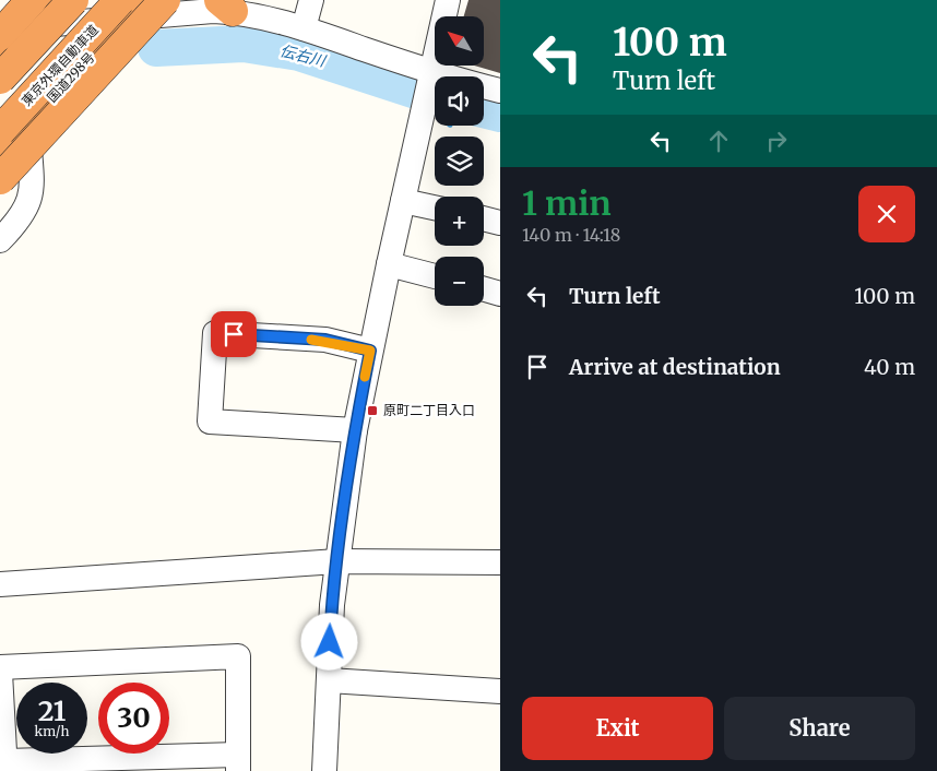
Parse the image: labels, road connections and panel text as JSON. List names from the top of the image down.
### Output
{
  "streets": {
    "highway": ["東京外環自動車道"]
  },
  "water": ["伝右川"],
  "places": {
    "transit": ["原町二丁目入口"]
  },
  "north": "top left",
  "page": {
    "turn": ["100 m", "Turn left"],
    "map_buttons": ["+", "−"],
    "heading": ["1 min", "140 m · 14:18"],
    "list": [
      {
        "name": "Turn left",
        "value": "100 m"
      },
      {
        "name": "Arrive at destination",
        "value": "40 m"
      }
    ],
    "speed": "21 km/h",
    "limit": "30",
    "buttons": ["Exit", "Share"]
  }
}
